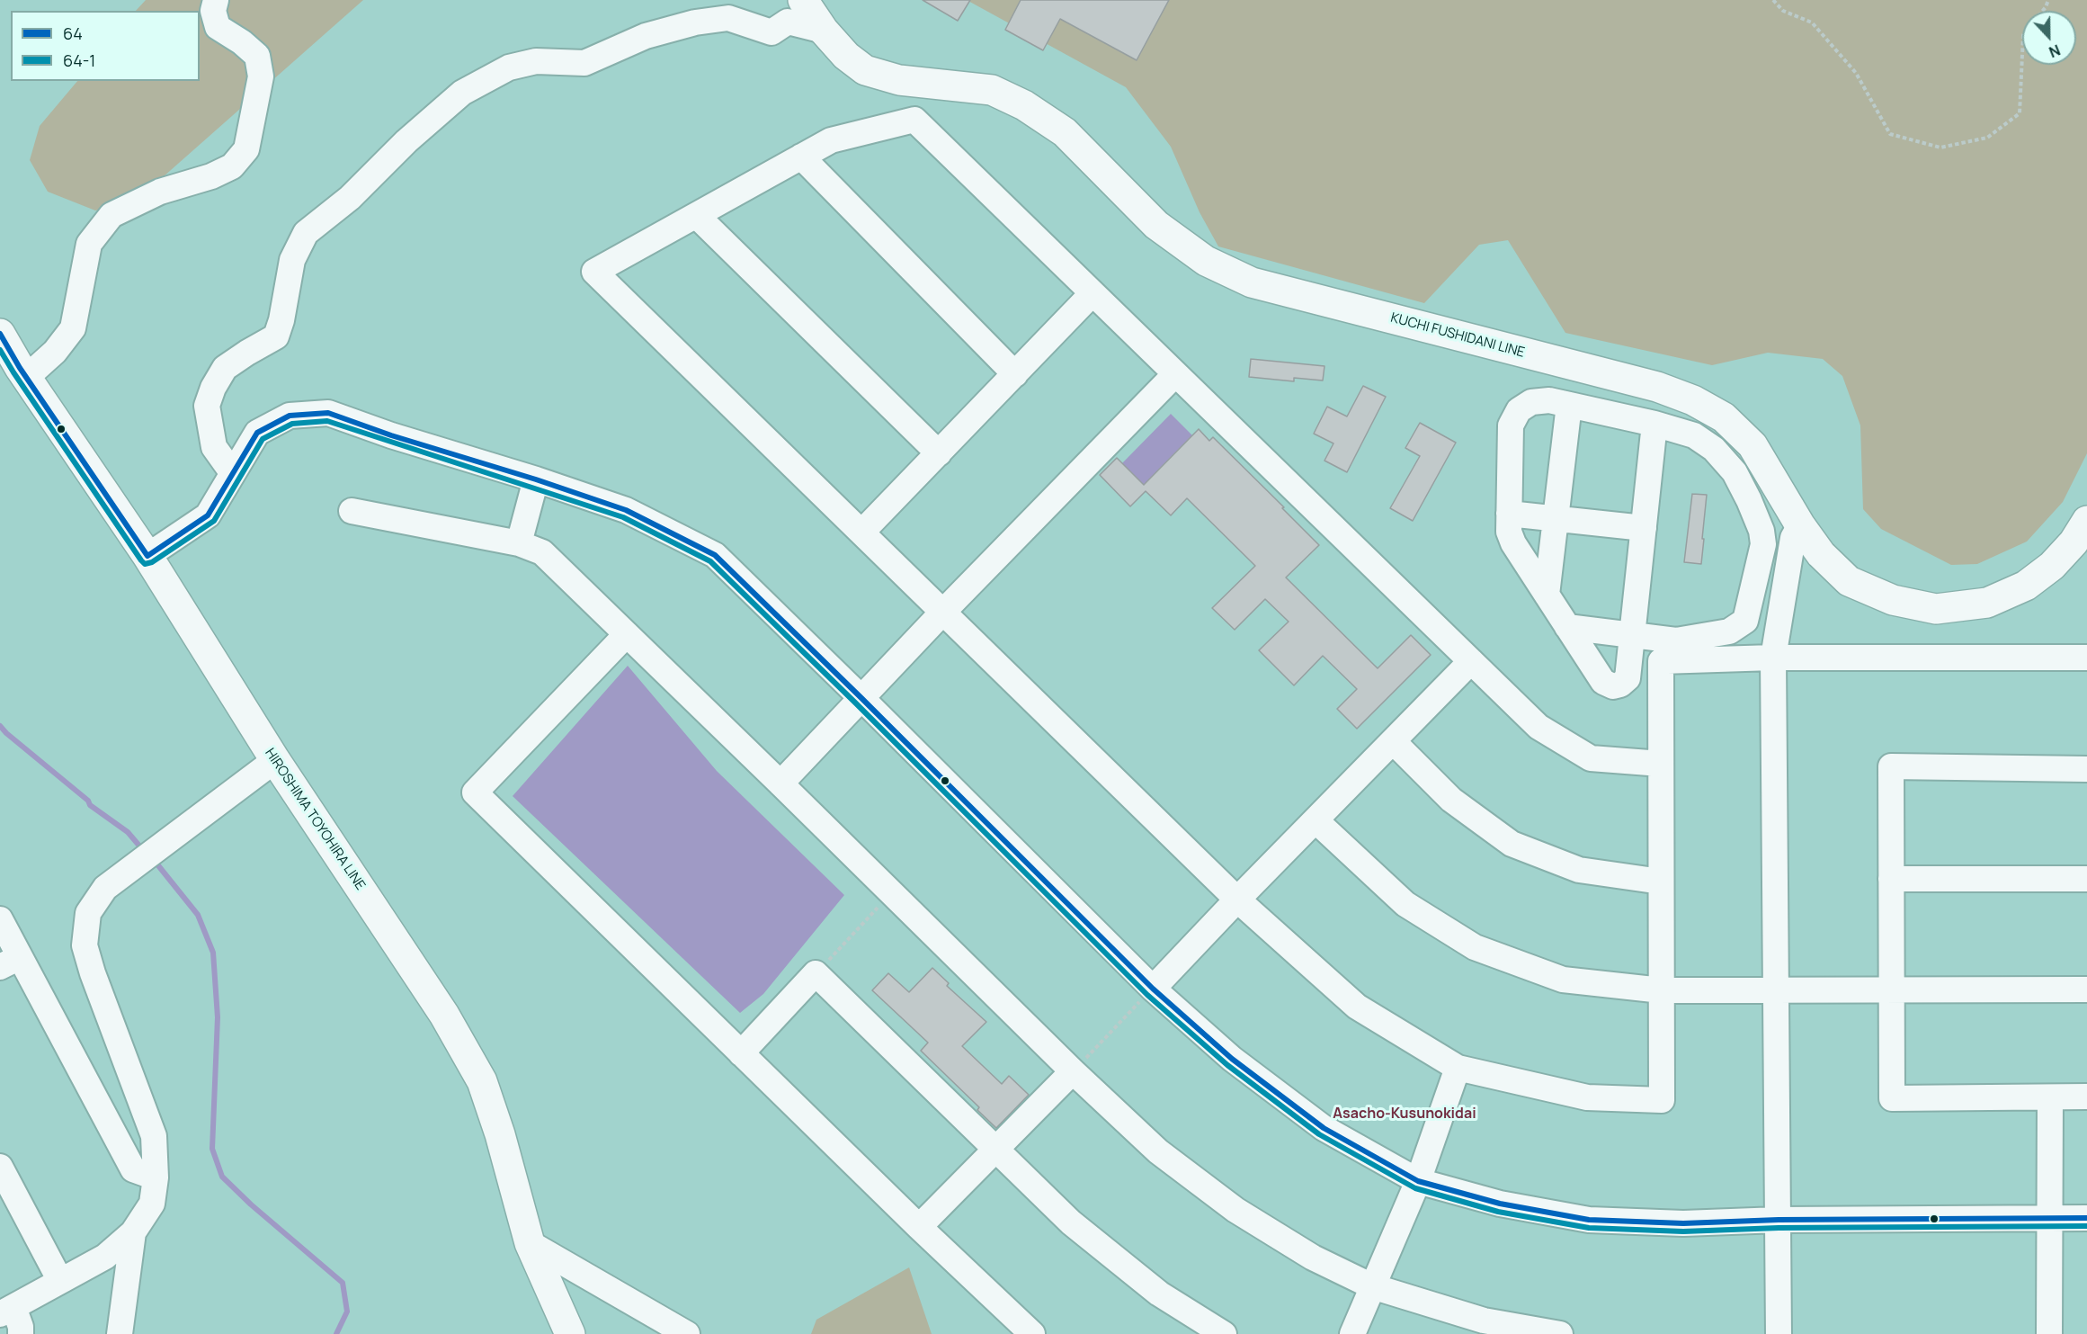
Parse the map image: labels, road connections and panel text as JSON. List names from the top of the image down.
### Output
{
  "streets": {
    "main road": ["KUCHI FUSHIDANI LINE", "HIROSHIMA TOYOHIRA LINE"]
  },
  "districts": ["Asacho-Kusunokidai"],
  "lines": ["transit line 64", "transit line 64-1"],
  "legend": ["64", "64-1"],
  "north": "bottom"
}
